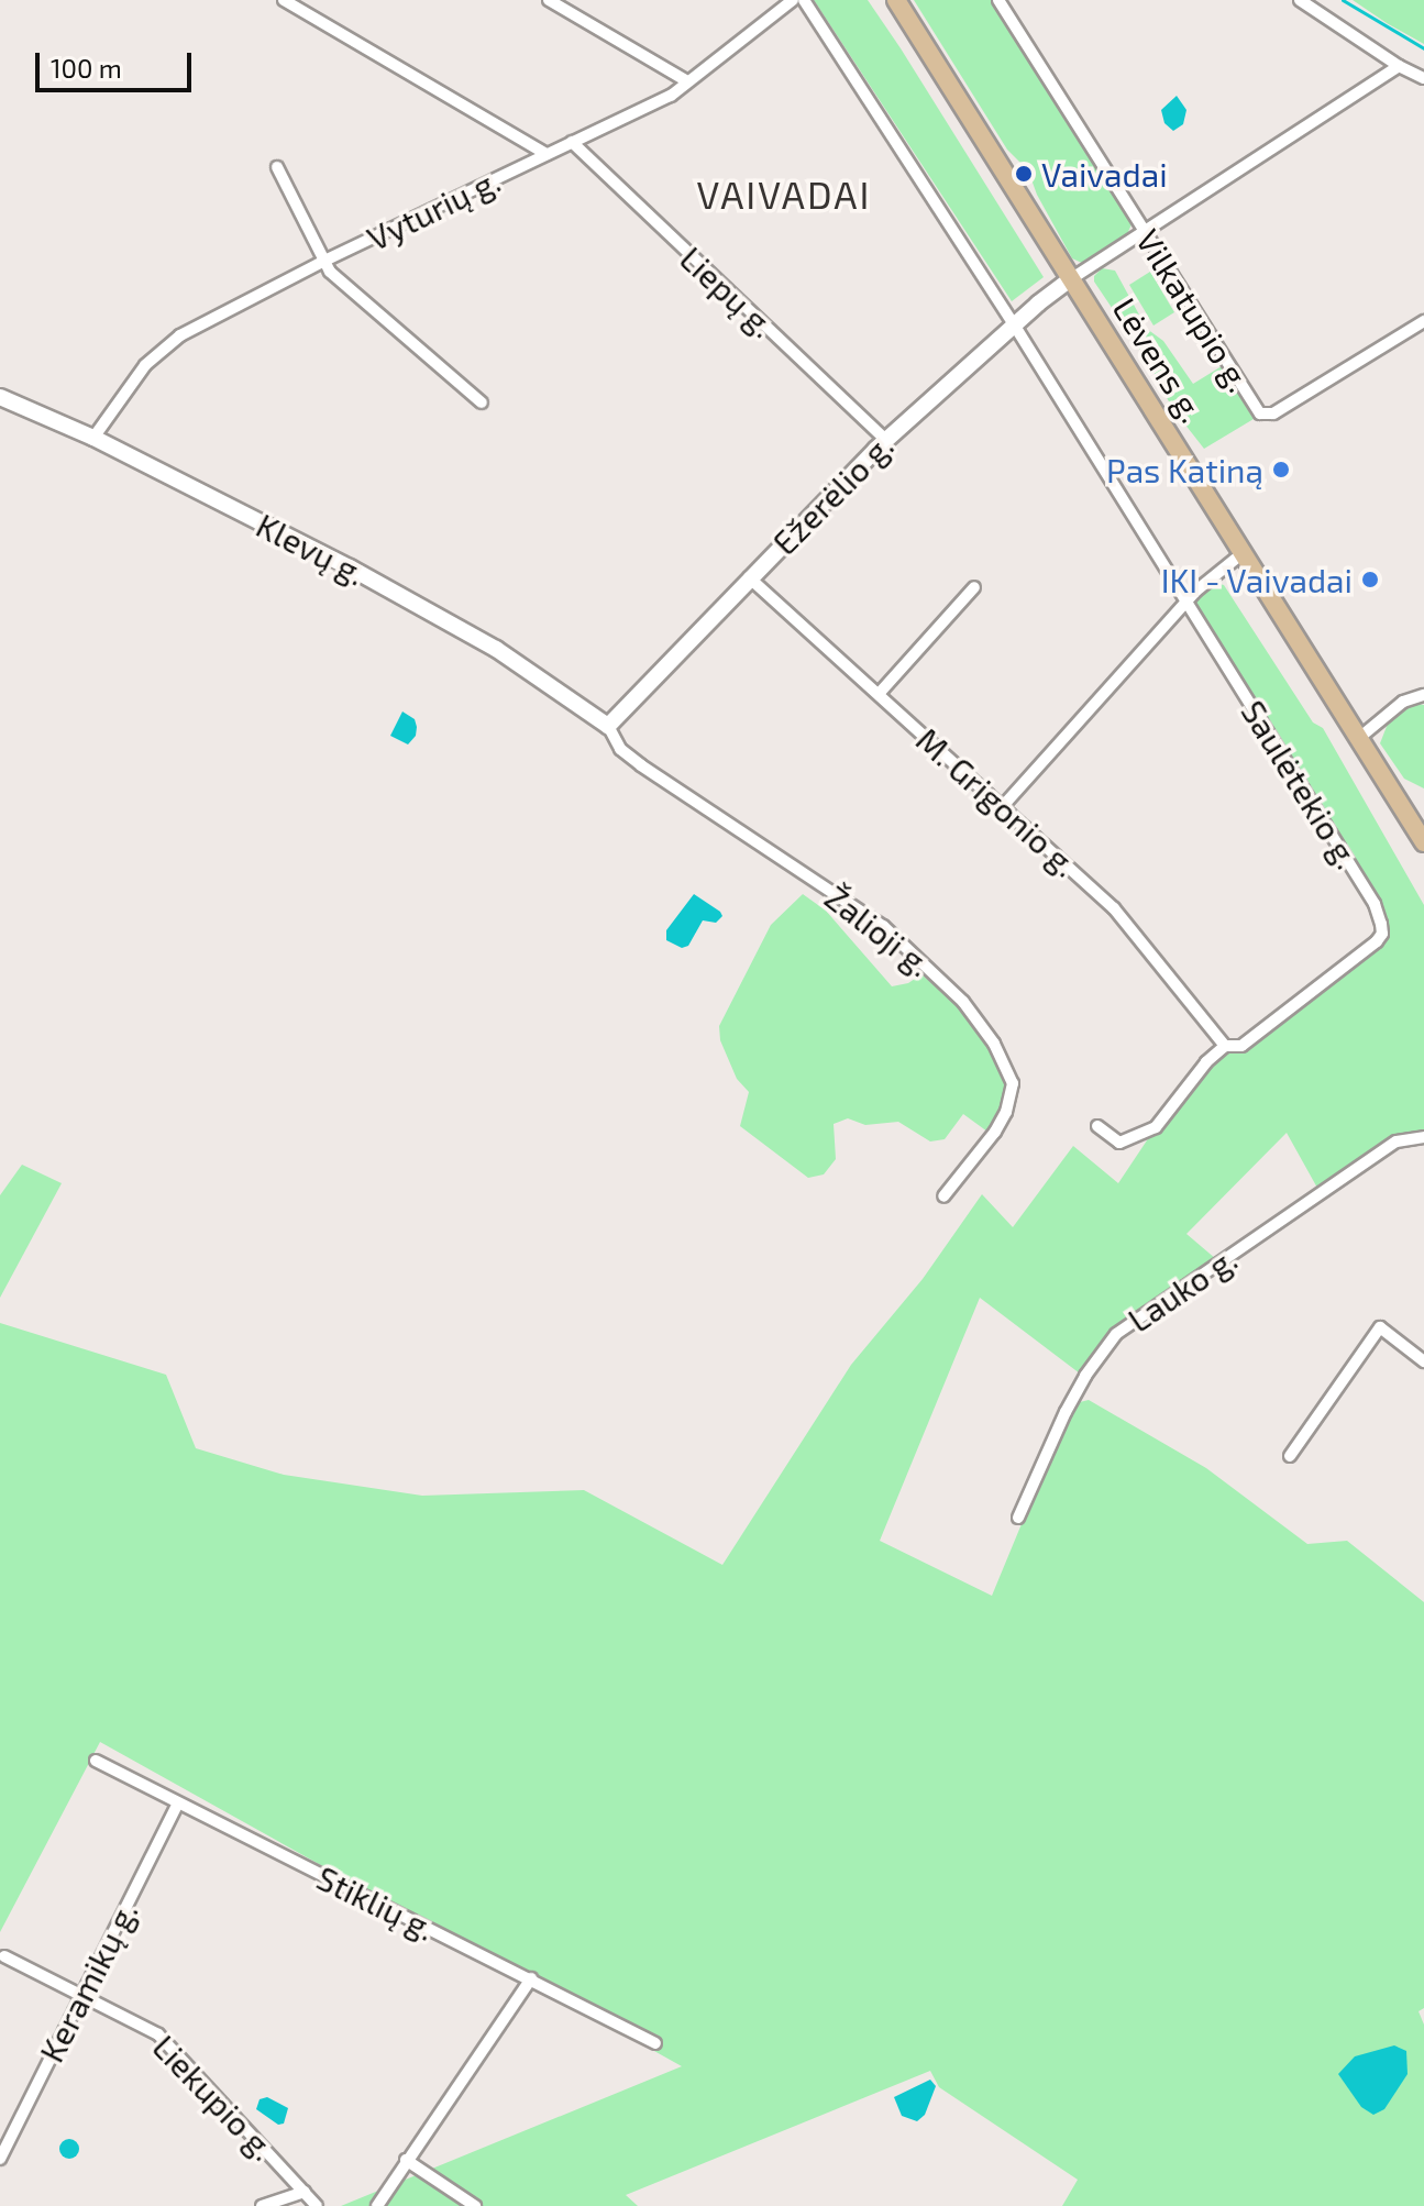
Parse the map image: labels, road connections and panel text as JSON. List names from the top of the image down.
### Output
{
  "streets": {
    "main road": ["Lėvens g.", "Ežerėlio g.", "Klevų g."],
    "street": [
      "Vyturių g.",
      "Liepų g.",
      "Vilkatupio g.",
      "Saulėtekio g.",
      "M. Grigonio g.",
      "Žalioji g.",
      "Lauko g.",
      "Stiklių g.",
      "Keramikų g.",
      "Liekupio g."
    ]
  },
  "crossings": [
    ["Vyturių g.", "Liepų g."],
    ["Vyturių g.", "Klevų g."],
    ["Liepų g.", "Ežerėlio g."],
    ["Lėvens g.", "Ežerėlio g."],
    ["Ežerėlio g.", "Klevų g."],
    ["Ežerėlio g.", "Saulėtekio g."],
    ["Ežerėlio g.", "M. Grigonio g."],
    ["Ežerėlio g.", "Žalioji g."],
    ["Klevų g.", "Žalioji g."],
    ["Saulėtekio g.", "M. Grigonio g."],
    ["Stiklių g.", "Keramikų g."],
    ["Keramikų g.", "Liekupio g."]
  ],
  "districts": ["VAIVADAI"],
  "places": ["Vaivadai", "Pas Katiną", "IKI - Vaivadai"],
  "scale_bar": "100 m"
}
